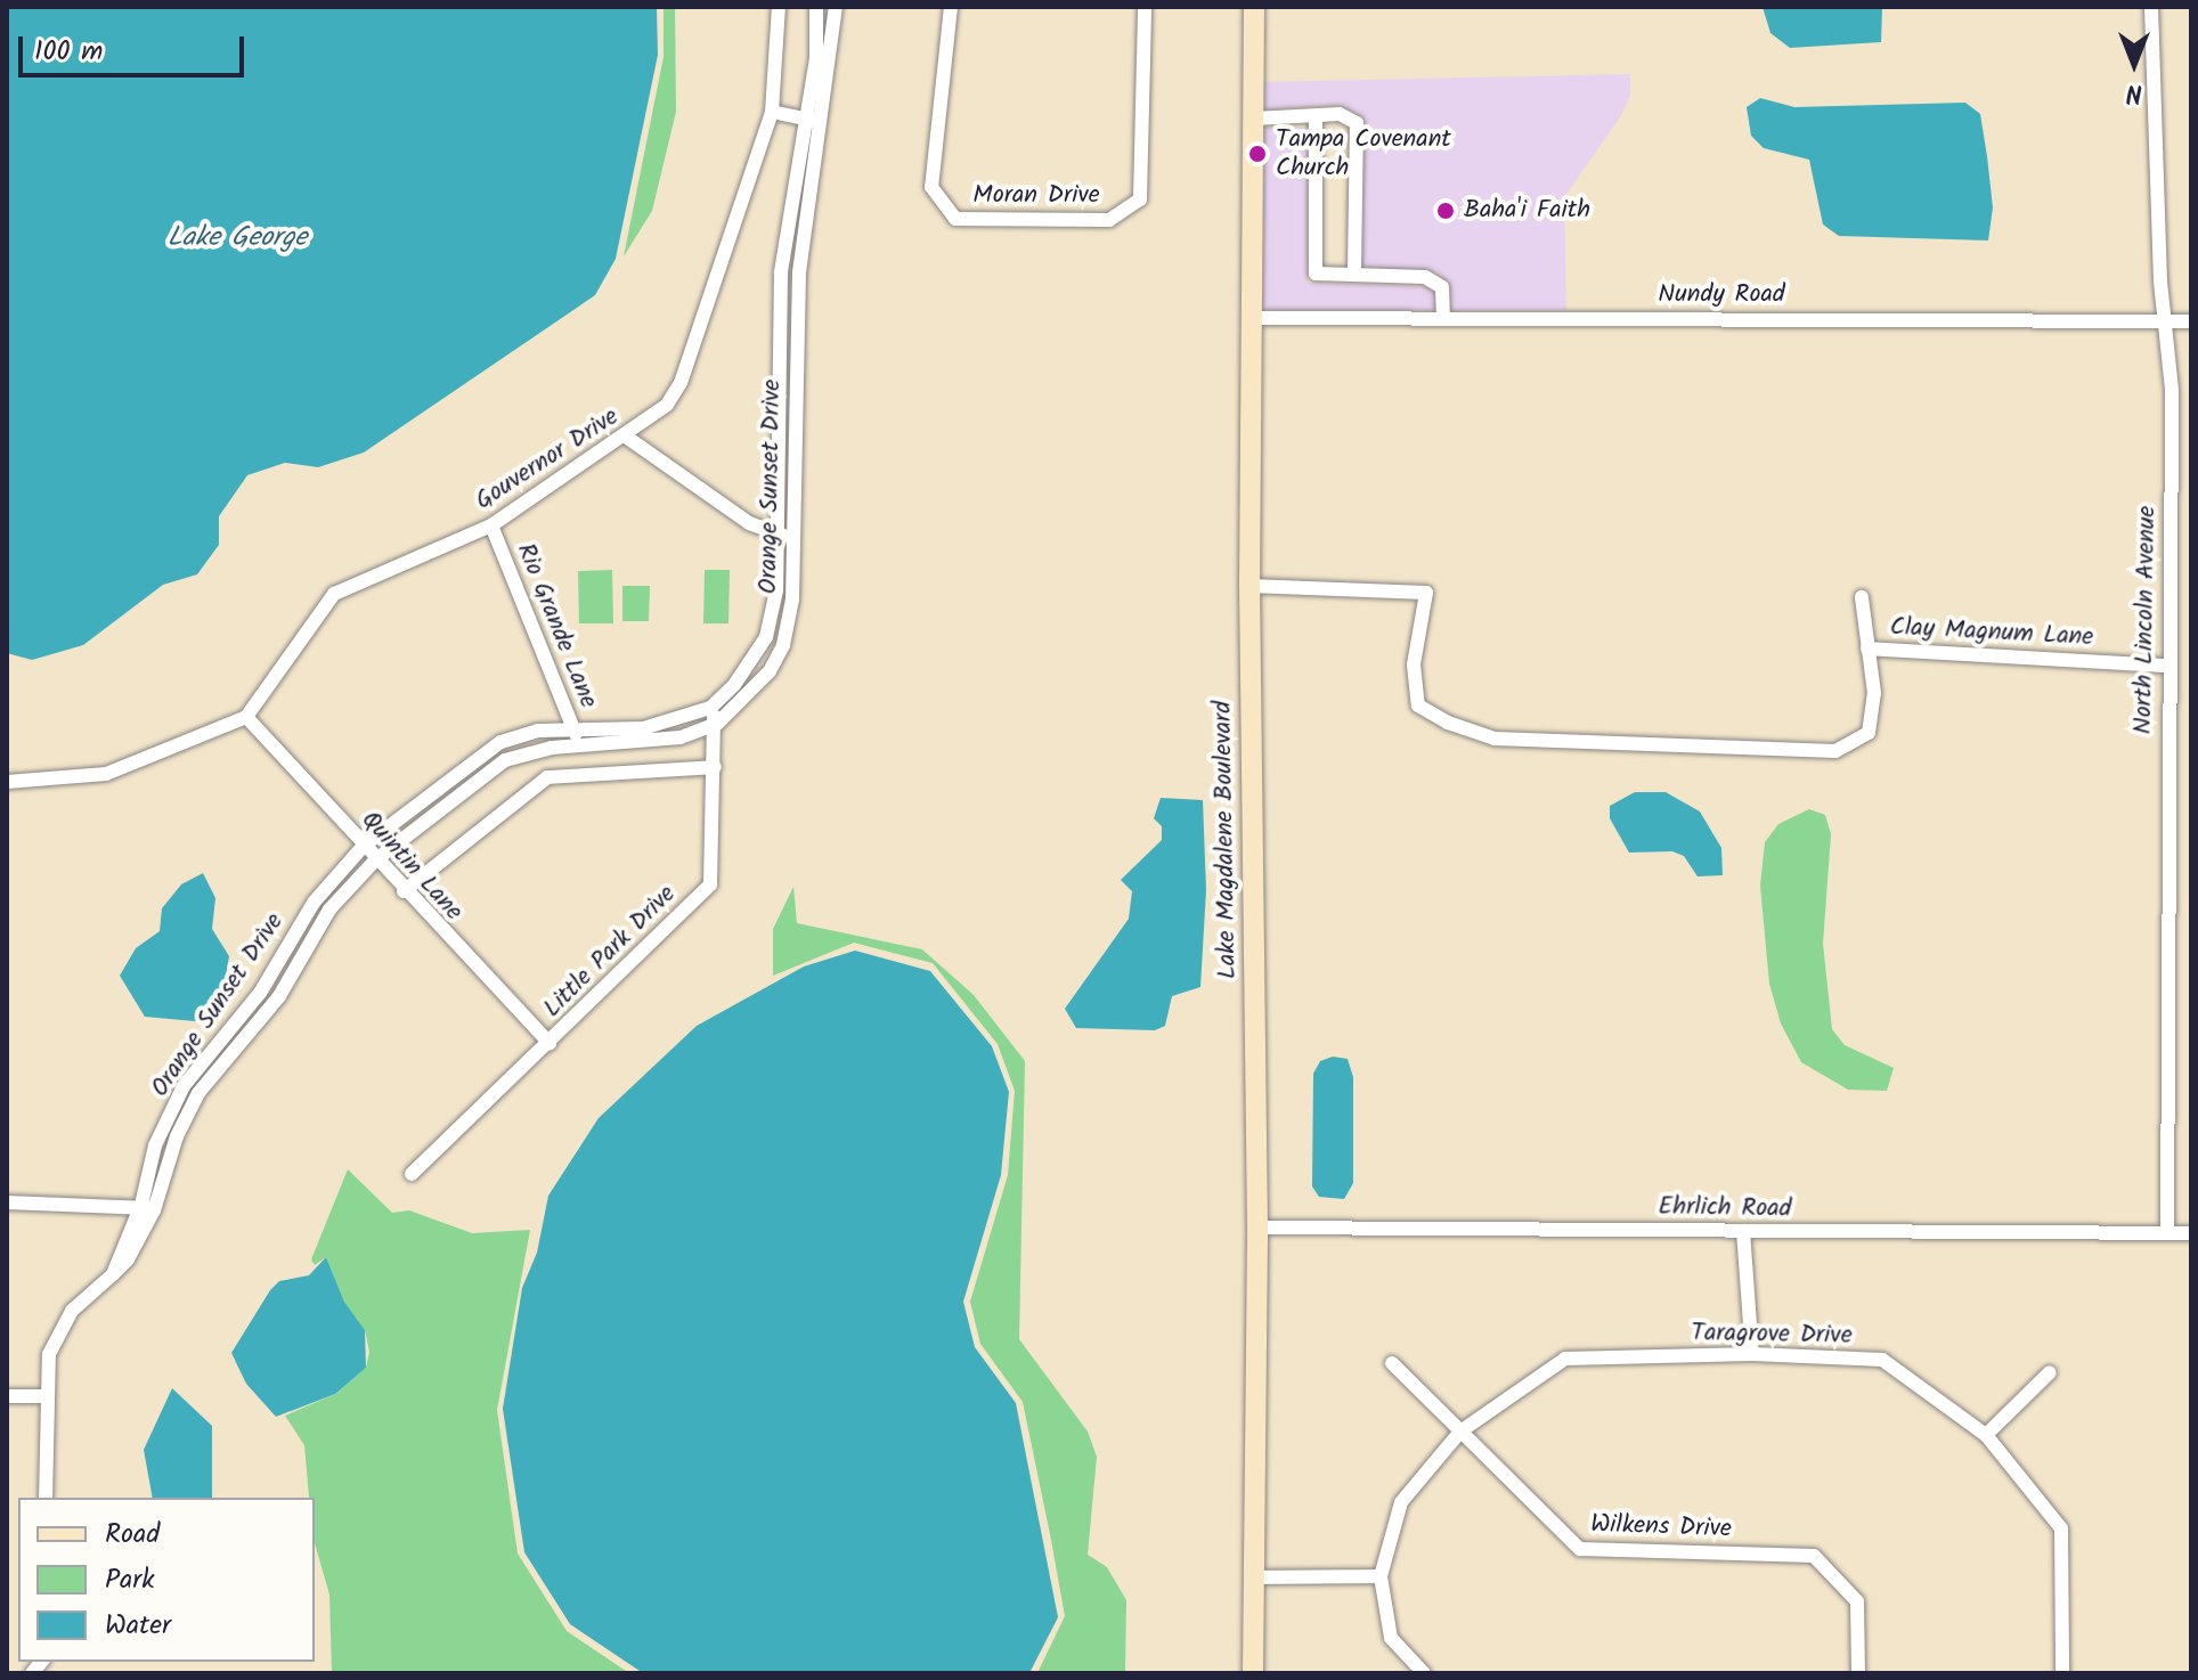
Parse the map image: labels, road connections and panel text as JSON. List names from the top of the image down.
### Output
{
  "streets": {
    "street": [
      "Moran Drive",
      "Nundy Road",
      "Gouvernor Drive",
      "Orange Sunset Drive",
      "North Lincoln Avenue",
      "Rio Grande Lane",
      "Clay Magnum Lane",
      "Lake Magdalene Boulevard",
      "Quintin Lane",
      "Little Park Drive",
      "Ehrlich Road",
      "Taragrove Drive",
      "Wilkens Drive"
    ]
  },
  "crossings": [
    ["Nundy Road", "North Lincoln Avenue"],
    ["Nundy Road", "Lake Magdalene Boulevard"],
    ["Gouvernor Drive", "Orange Sunset Drive"],
    ["Gouvernor Drive", "Rio Grande Lane"],
    ["Gouvernor Drive", "Quintin Lane"],
    ["Gouvernor Drive", "Little Park Drive"],
    ["Orange Sunset Drive", "Rio Grande Lane"],
    ["Orange Sunset Drive", "Quintin Lane"],
    ["Orange Sunset Drive", "Little Park Drive"],
    ["North Lincoln Avenue", "Clay Magnum Lane"],
    ["North Lincoln Avenue", "Ehrlich Road"],
    ["Rio Grande Lane", "Little Park Drive"],
    ["Lake Magdalene Boulevard", "Ehrlich Road"],
    ["Quintin Lane", "Little Park Drive"],
    ["Taragrove Drive", "Wilkens Drive"]
  ],
  "water": ["Lake George"],
  "places": ["Tampa Covenant Church", "Baha'i Faith"],
  "legend": ["Road", "Park", "Water"],
  "scale_bar": "100 m",
  "north": "bottom"
}
